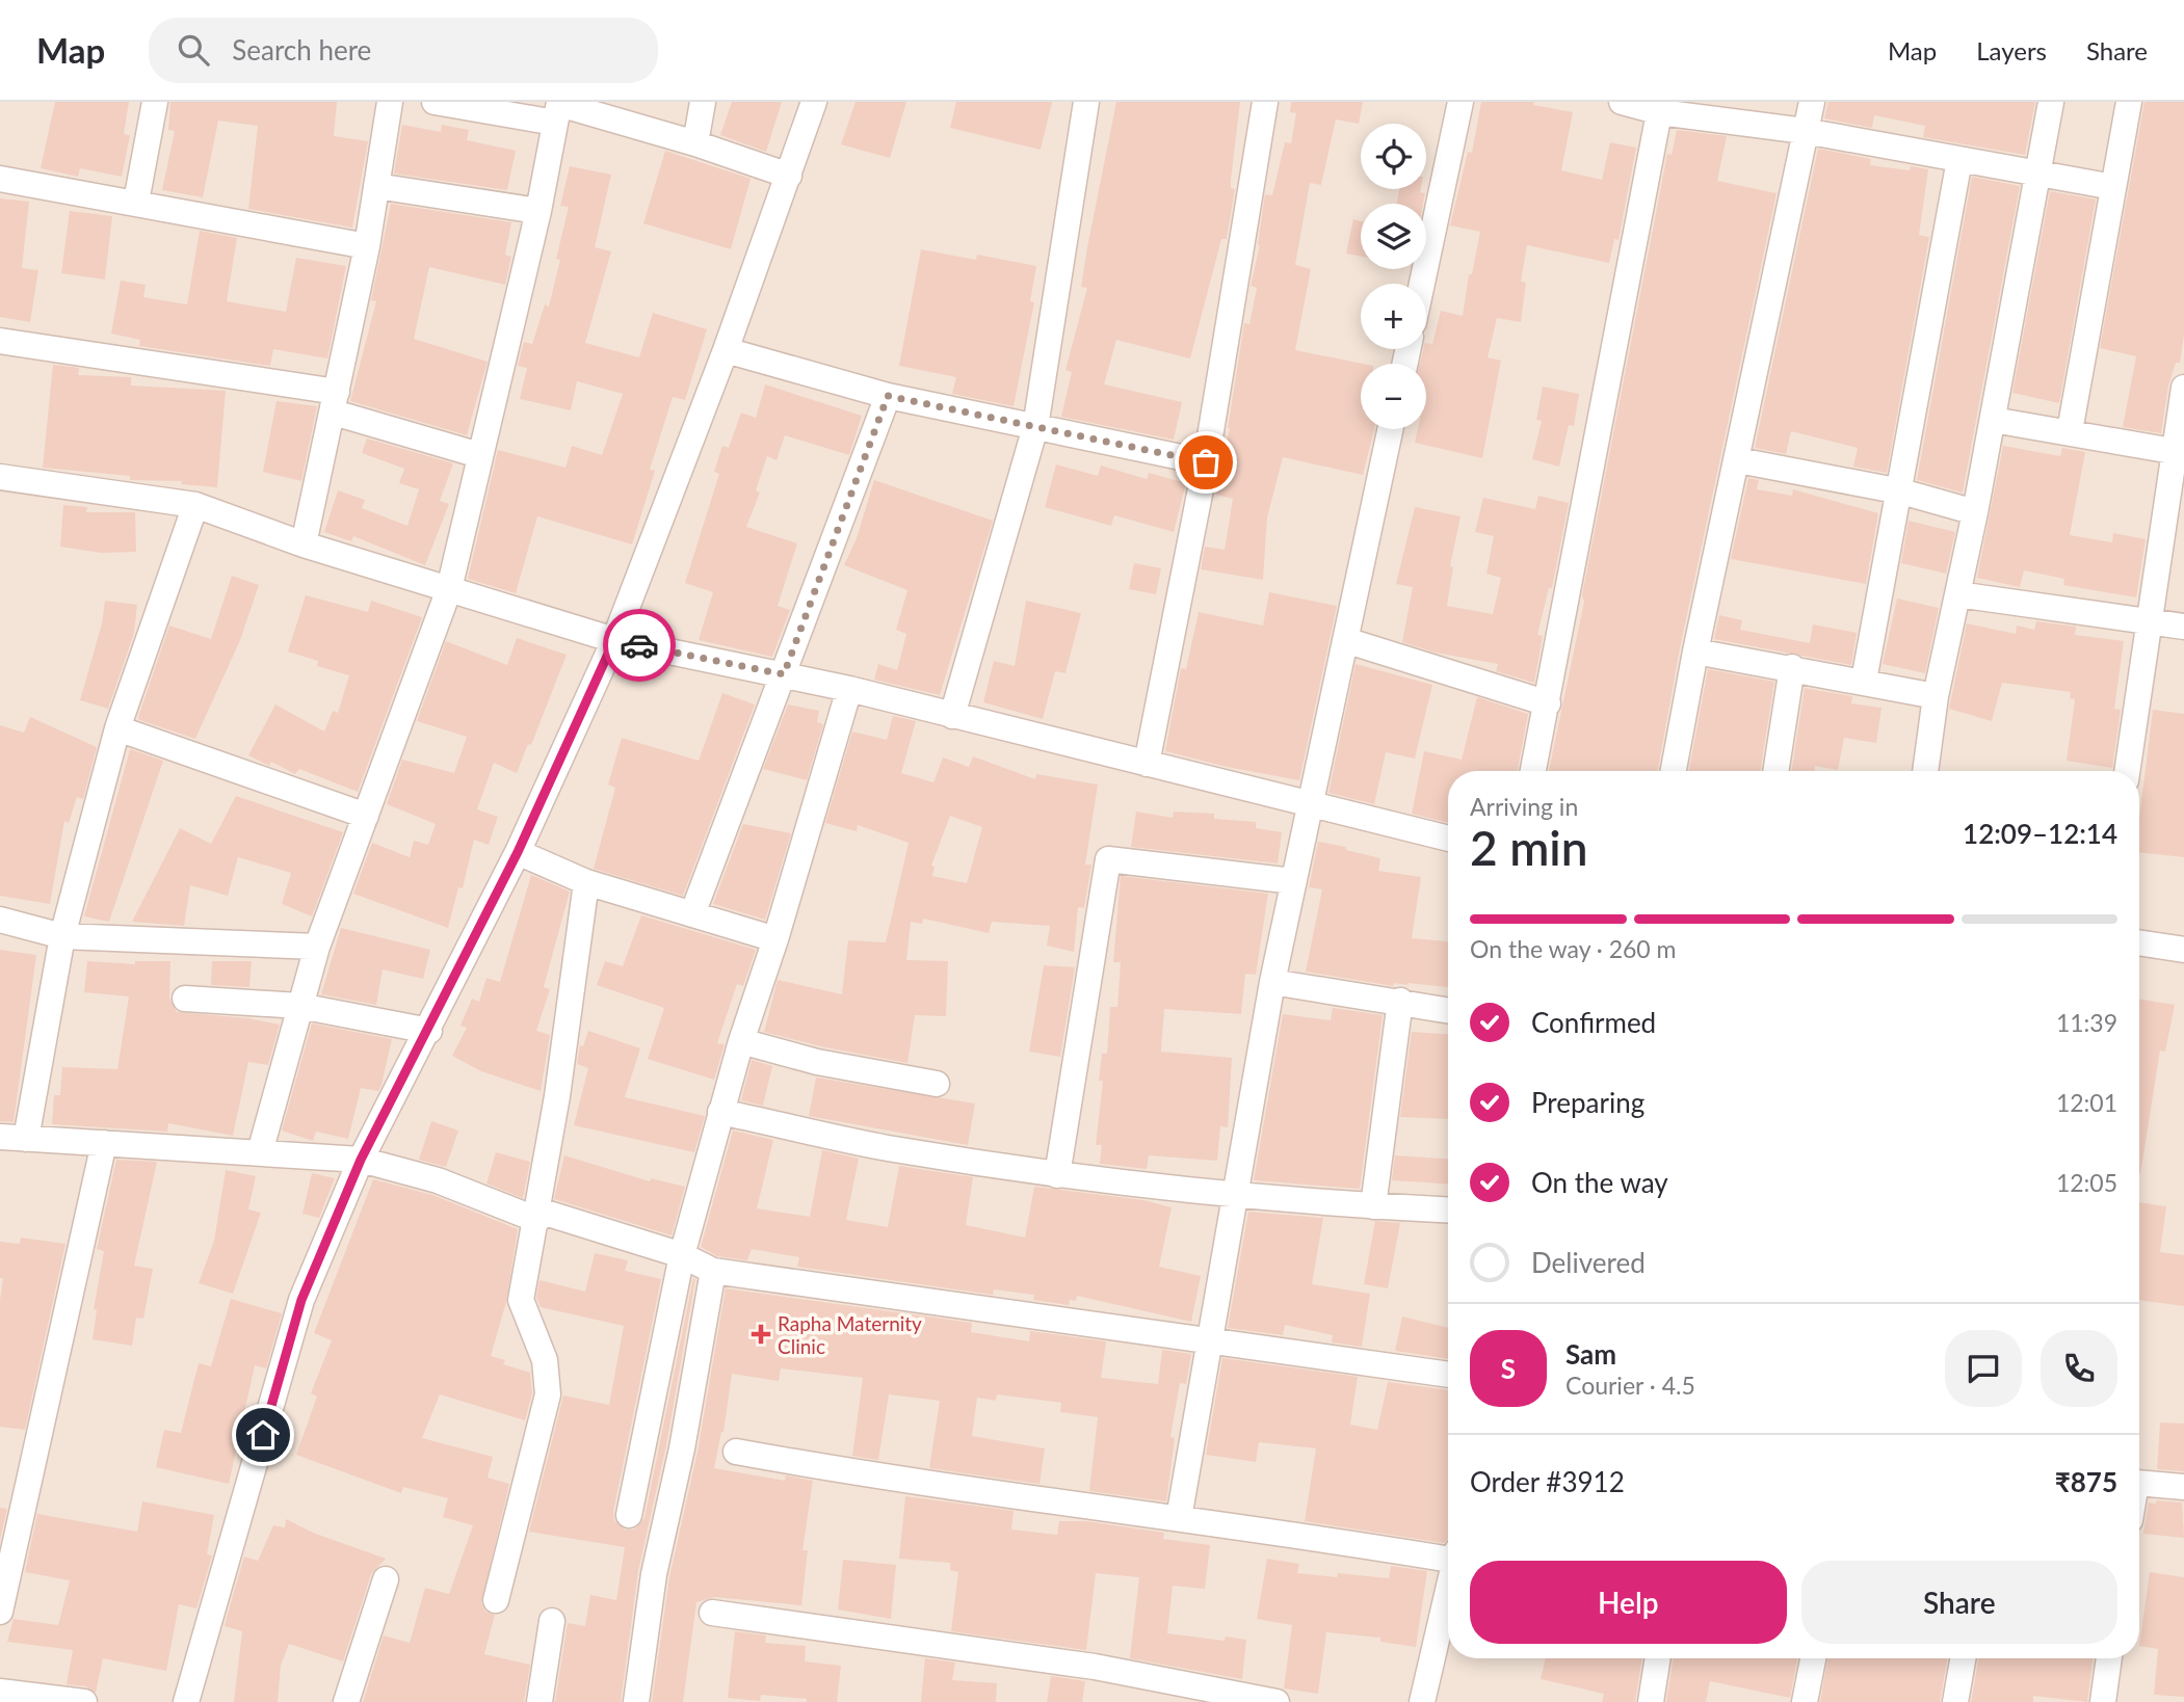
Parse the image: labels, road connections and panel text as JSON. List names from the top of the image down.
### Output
{
  "places": {
    "health": ["Rapha Maternity Clinic"]
  },
  "page": {
    "header": "Map",
    "search": "Search here",
    "nav": ["Map", "Layers", "Share"],
    "map_buttons": ["+", "−"],
    "heading": ["2 min", "Arriving in", "12:09–12:14"],
    "panel": [
      "Sam",
      "Courier · 4.5",
      "Order #3912",
      "₹875"
    ],
    "bar": "On the way · 260 m",
    "list": [
      ["Confirmed", "11:39"],
      ["Preparing", "12:01"],
      ["On the way", "12:05"],
      "Delivered"
    ],
    "round": "S",
    "buttons": ["Help", "Share"]
  }
}
